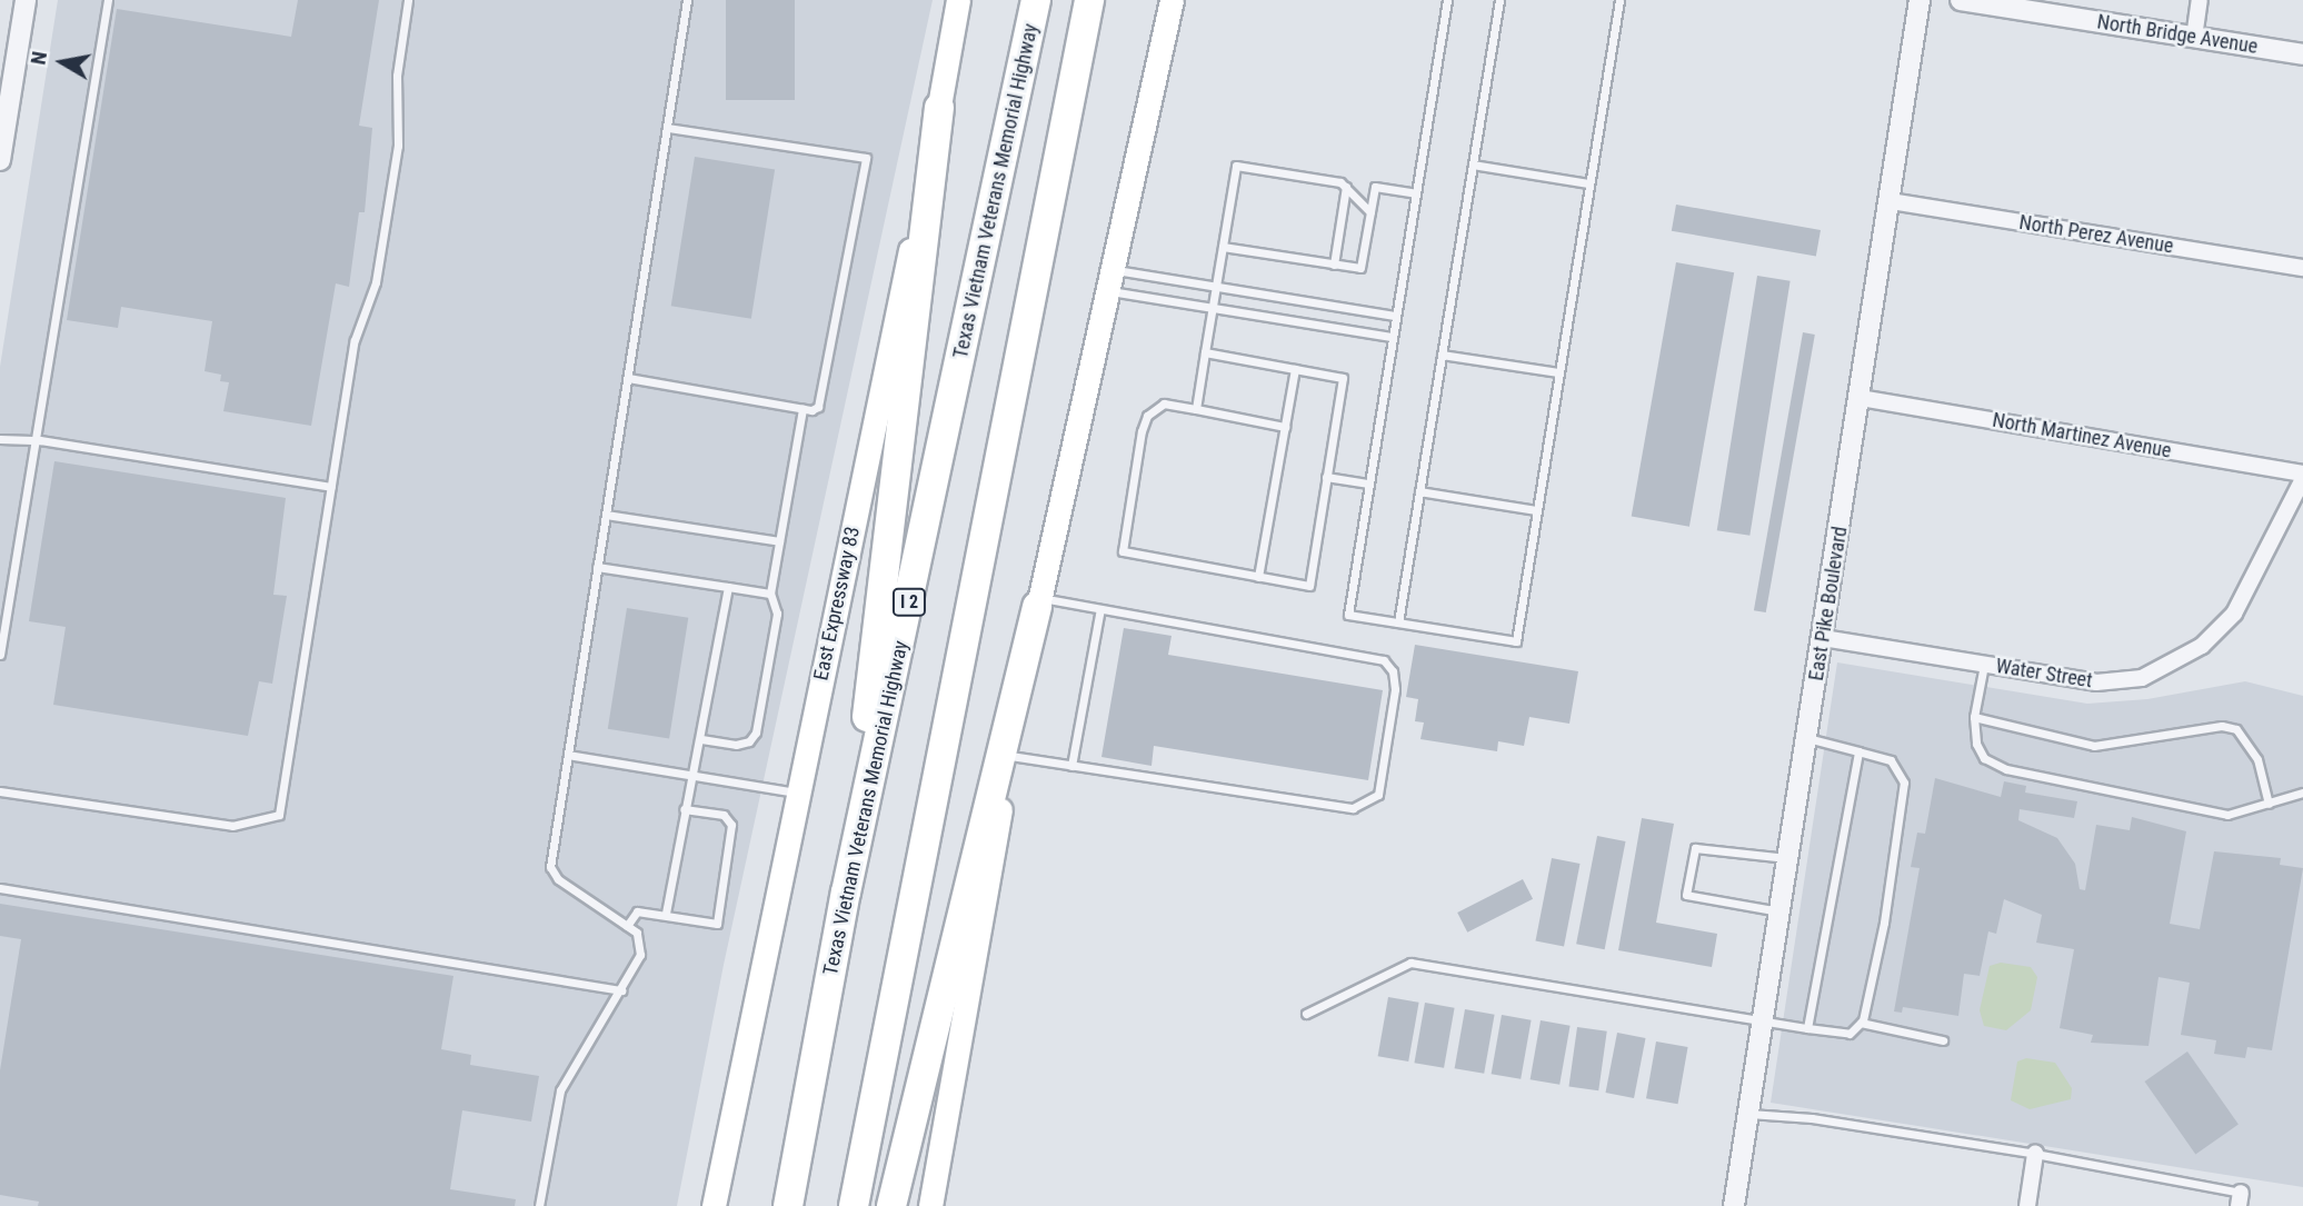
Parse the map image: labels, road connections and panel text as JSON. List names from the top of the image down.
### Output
{
  "streets": {
    "highway": ["Texas Vietnam Veterans Memorial Highway", "I 2"],
    "main road": ["East Expressway 83"],
    "street": [
      "North Bridge Avenue",
      "North Perez Avenue",
      "North Martinez Avenue",
      "East Pike Boulevard",
      "Water Street"
    ]
  },
  "crossings": [
    ["North Perez Avenue", "East Pike Boulevard"],
    ["North Martinez Avenue", "East Pike Boulevard"],
    ["North Martinez Avenue", "Water Street"],
    ["East Pike Boulevard", "Water Street"]
  ],
  "north": "left"
}
